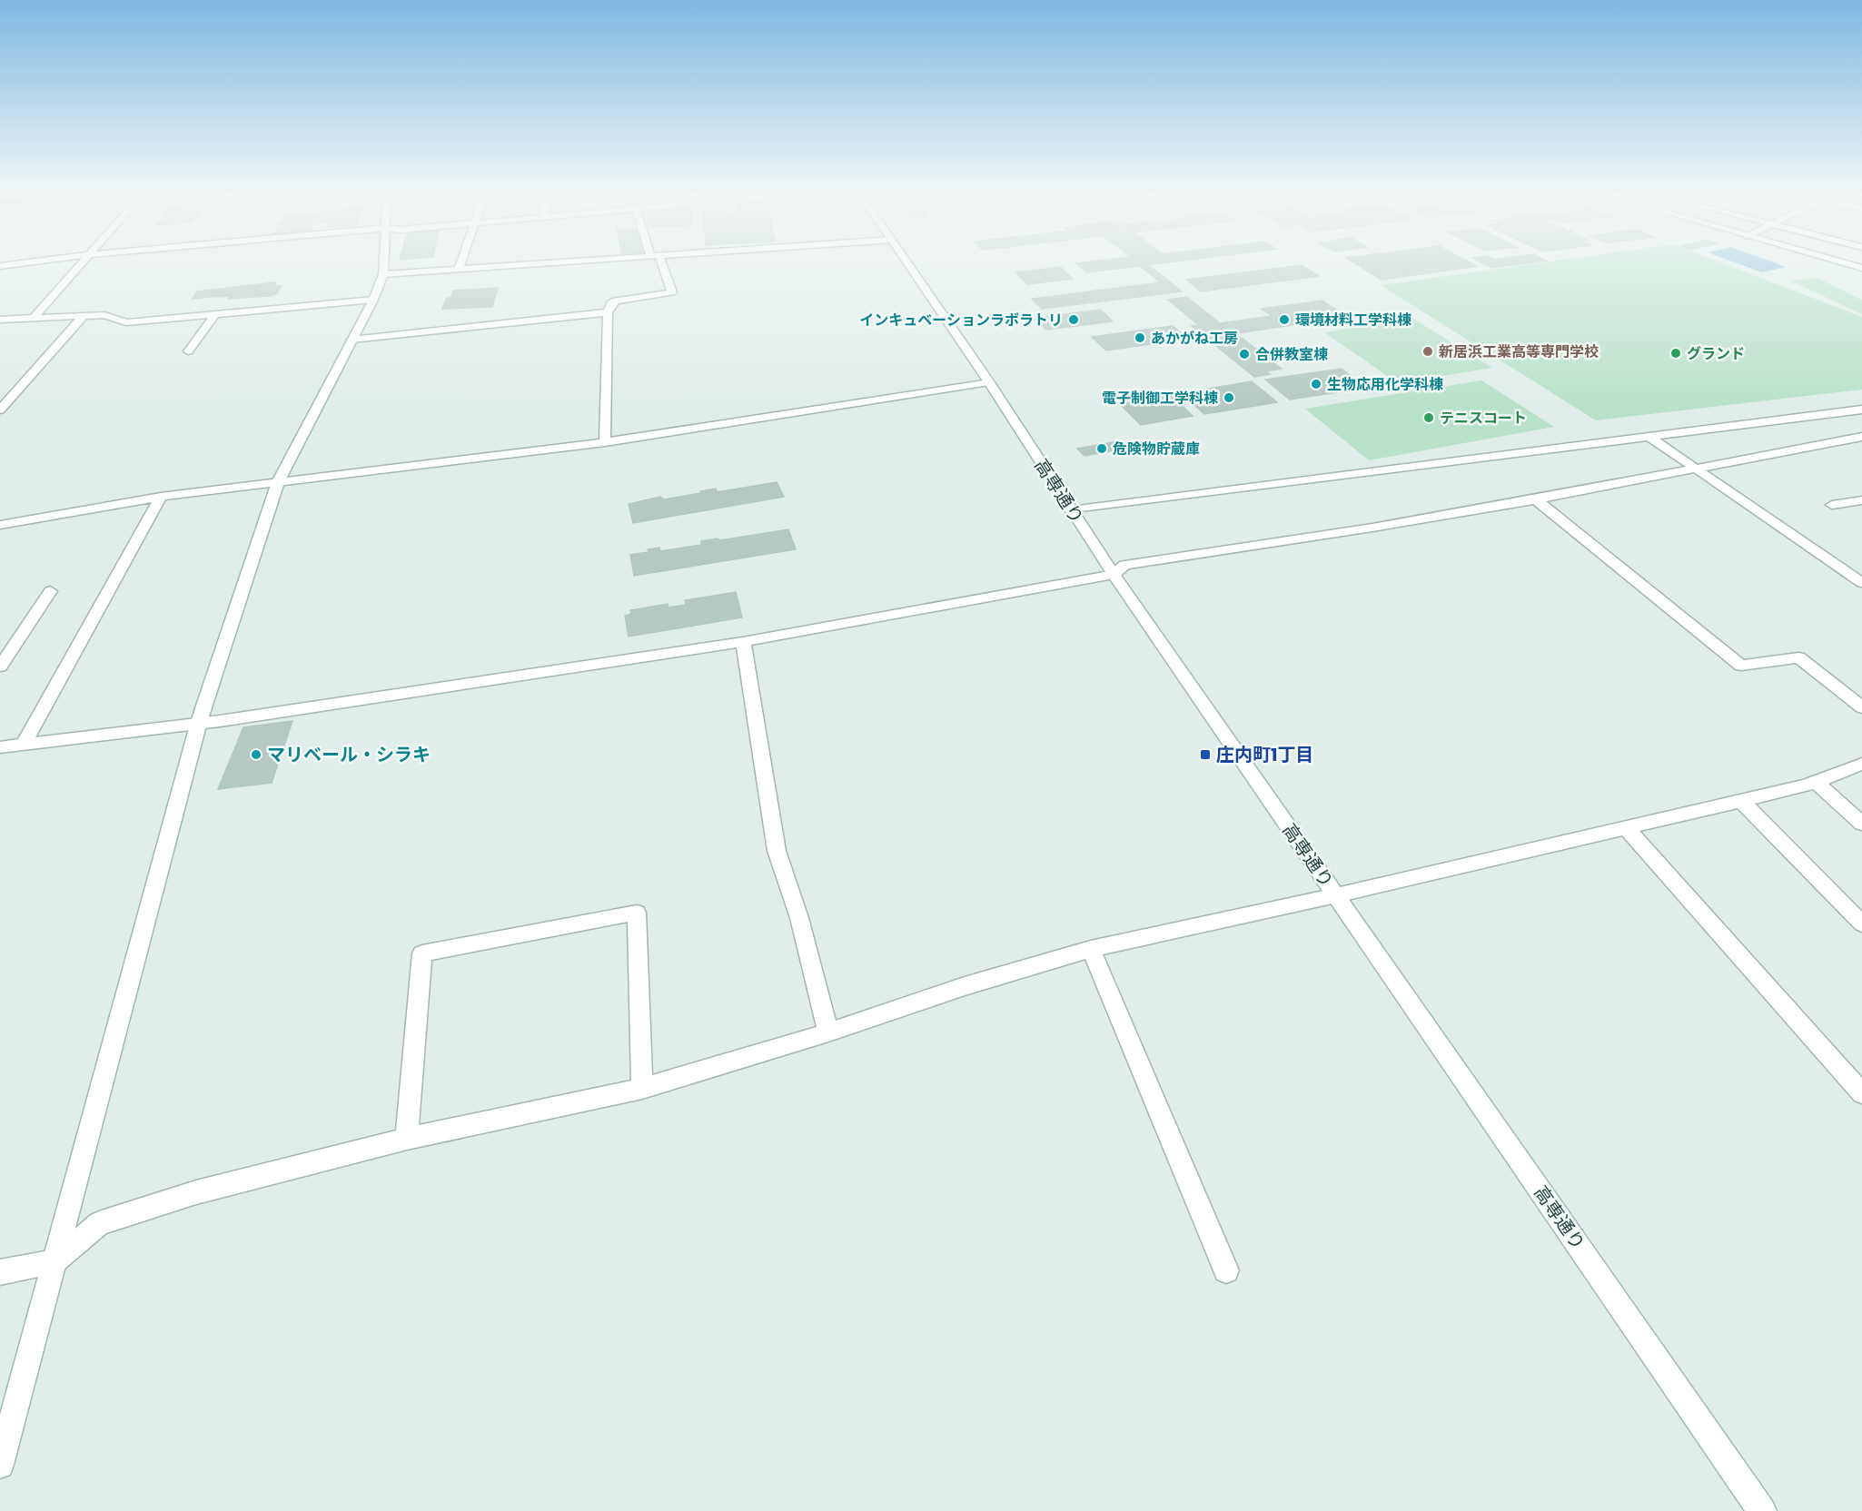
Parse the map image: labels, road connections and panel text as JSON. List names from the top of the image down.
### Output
{
  "streets": {
    "street": ["高専通り"]
  },
  "places": {
    "other": [
      "インキュベーションラボラトリ",
      "環境材料工学科棟",
      "あかがね工房",
      "新居浜工業高等専門学校",
      "グランド",
      "合併教室棟",
      "生物応用化学科棟",
      "電子制御工学科棟",
      "テニスコート",
      "危険物貯蔵庫",
      "マリベール・シラキ"
    ],
    "transit": ["庄内町1丁目"]
  }
}
